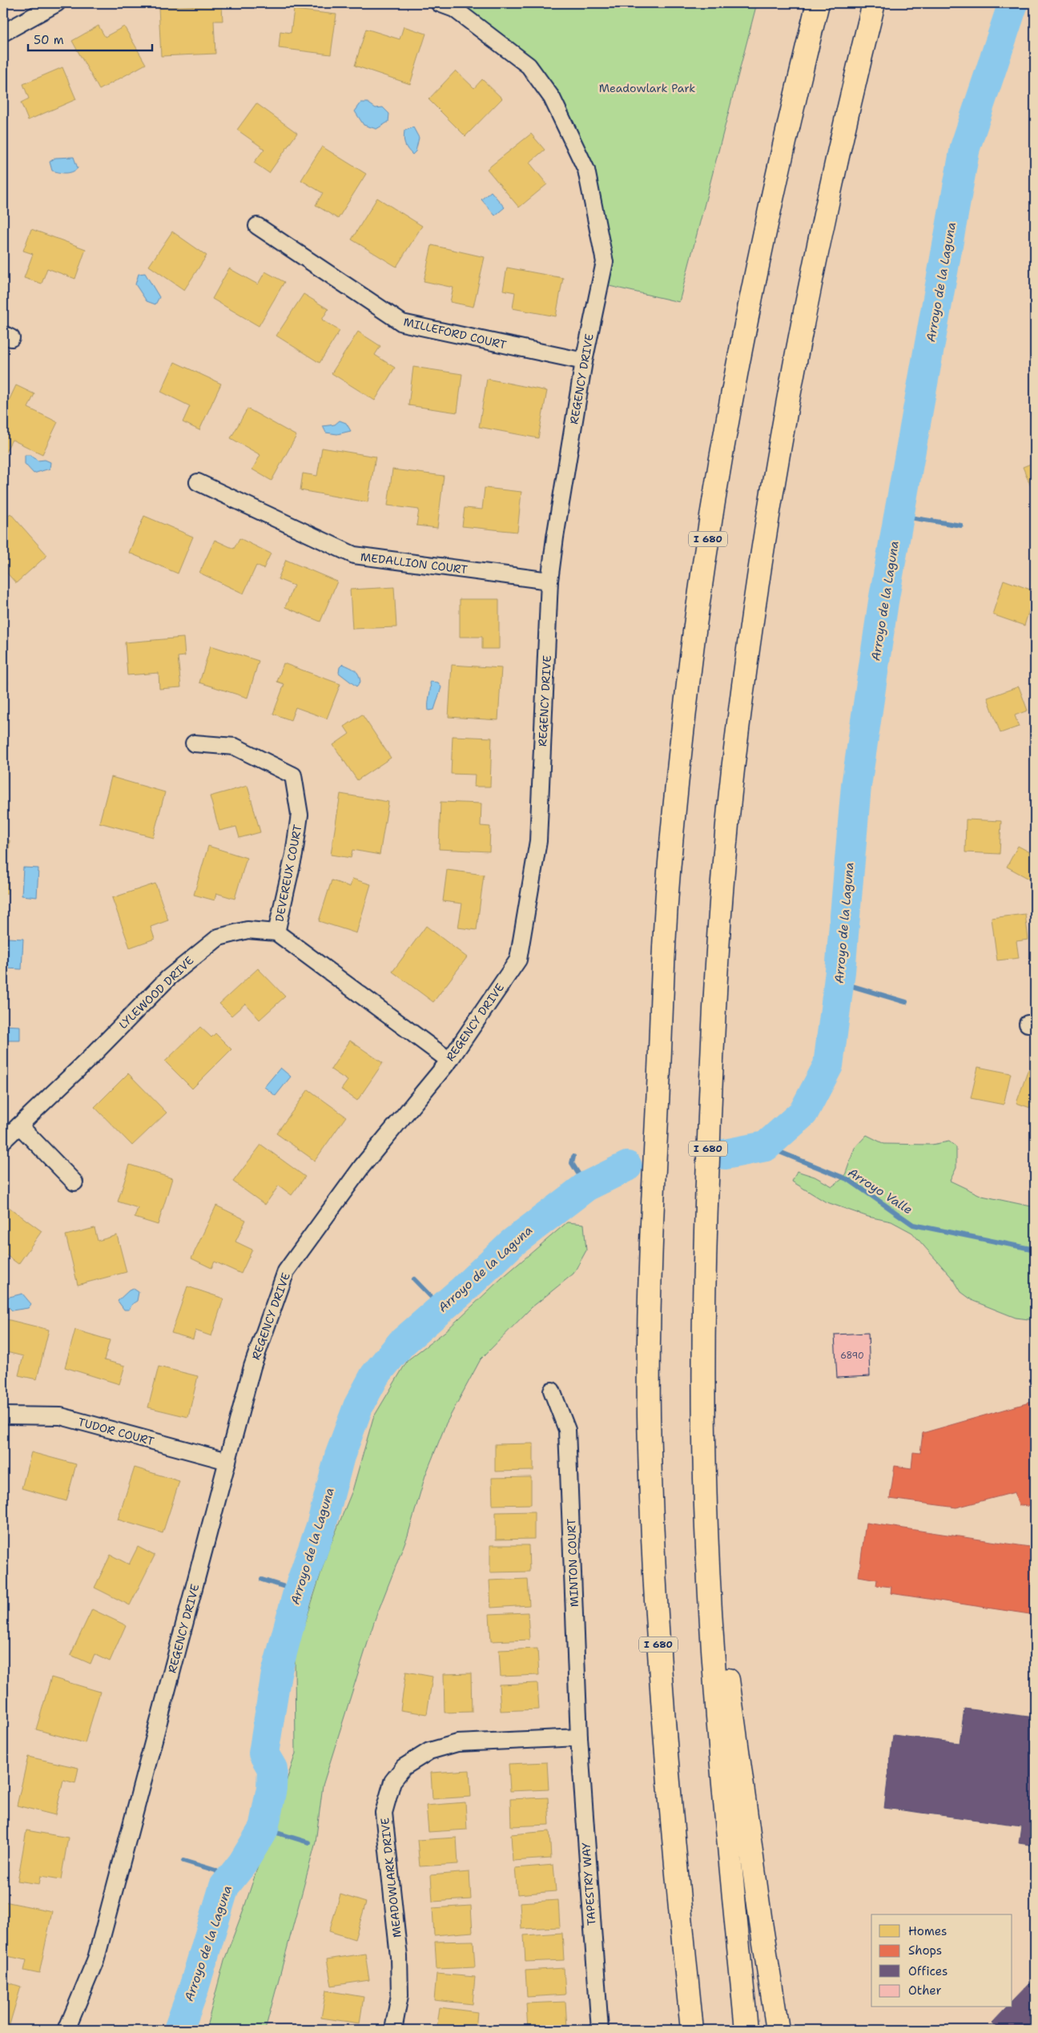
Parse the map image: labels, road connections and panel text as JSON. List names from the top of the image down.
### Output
{
  "streets": {
    "highway": ["I 680"],
    "street": [
      "MILLEFORD COURT",
      "REGENCY DRIVE",
      "MEDALLION COURT",
      "DEVEREUX COURT",
      "LYLEWOOD DRIVE",
      "TUDOR COURT",
      "MINTON COURT",
      "MEADOWLARK DRIVE",
      "TAPESTRY WAY"
    ]
  },
  "crossings": [
    ["MILLEFORD COURT", "REGENCY DRIVE"],
    ["REGENCY DRIVE", "MEDALLION COURT"],
    ["REGENCY DRIVE", "TUDOR COURT"],
    ["DEVEREUX COURT", "LYLEWOOD DRIVE"],
    ["MINTON COURT", "MEADOWLARK DRIVE"],
    ["MINTON COURT", "TAPESTRY WAY"],
    ["MEADOWLARK DRIVE", "TAPESTRY WAY"]
  ],
  "water": ["Arroyo de la Laguna", "Arroyo Valle"],
  "parks": ["Meadowlark Park"],
  "house_numbers": ["6890"],
  "legend": [
    "Homes",
    "Shops",
    "Offices",
    "Other"
  ],
  "scale_bar": "50 m"
}
